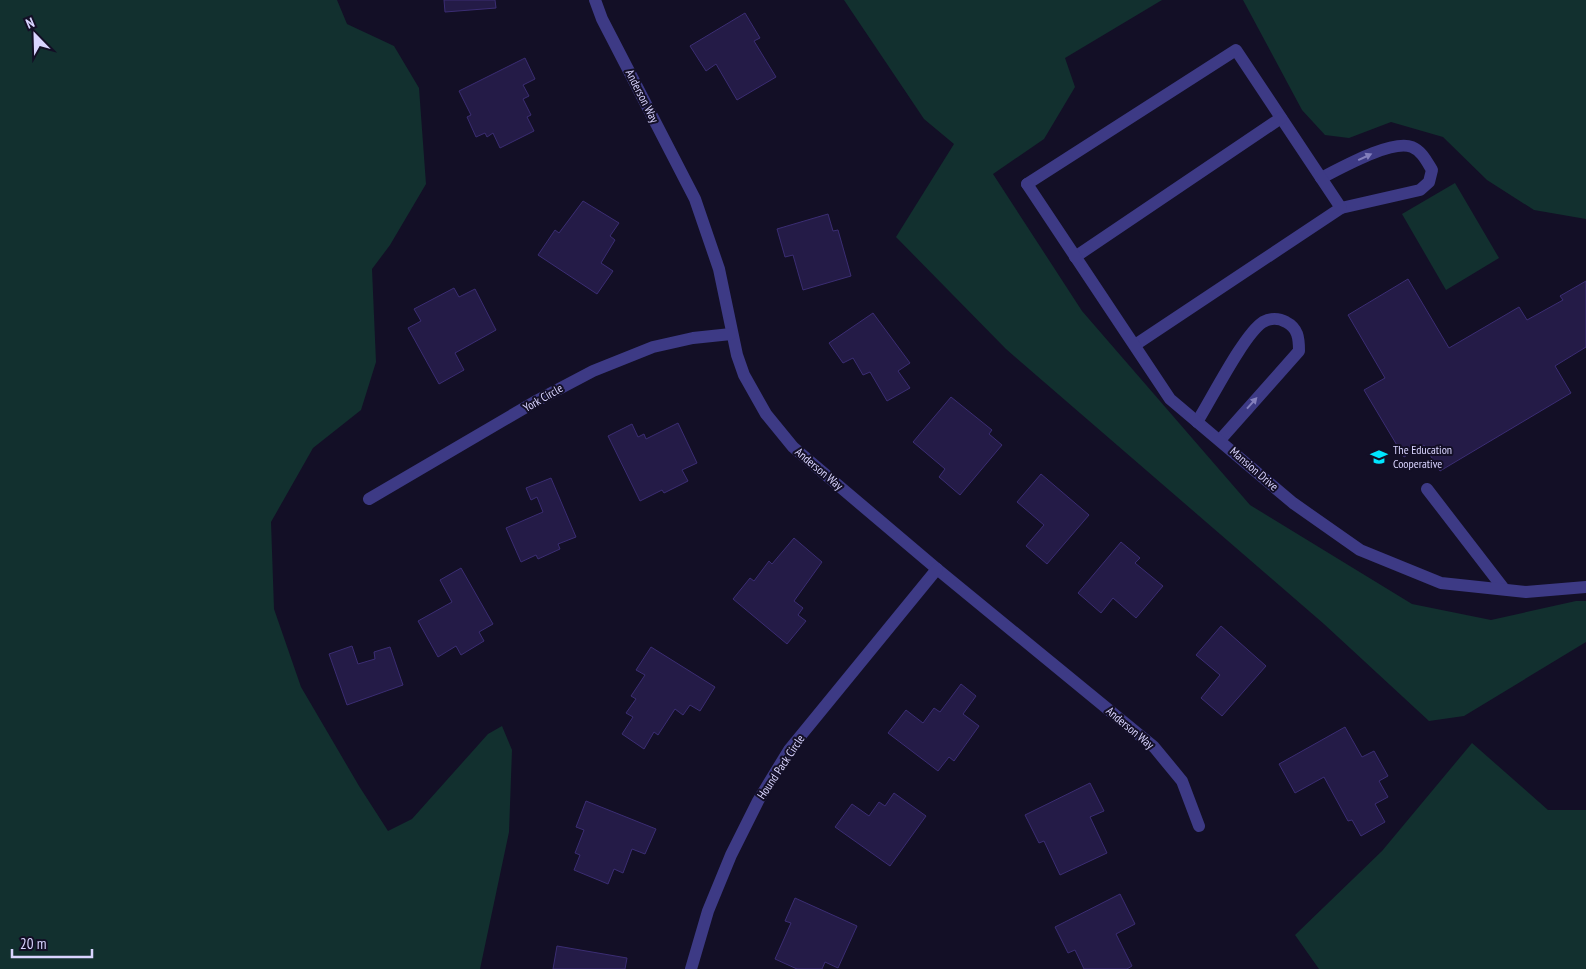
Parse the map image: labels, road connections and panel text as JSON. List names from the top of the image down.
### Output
{
  "streets": {
    "street": [
      "Anderson Way",
      "York Circle",
      "Mansion Drive",
      "Hound Pack Circle"
    ]
  },
  "crossings": [
    ["Anderson Way", "York Circle"],
    ["Anderson Way", "Hound Pack Circle"]
  ],
  "places": {
    "school or university": ["The Education Cooperative"]
  },
  "scale_bar": "20 m",
  "north": "top left"
}
